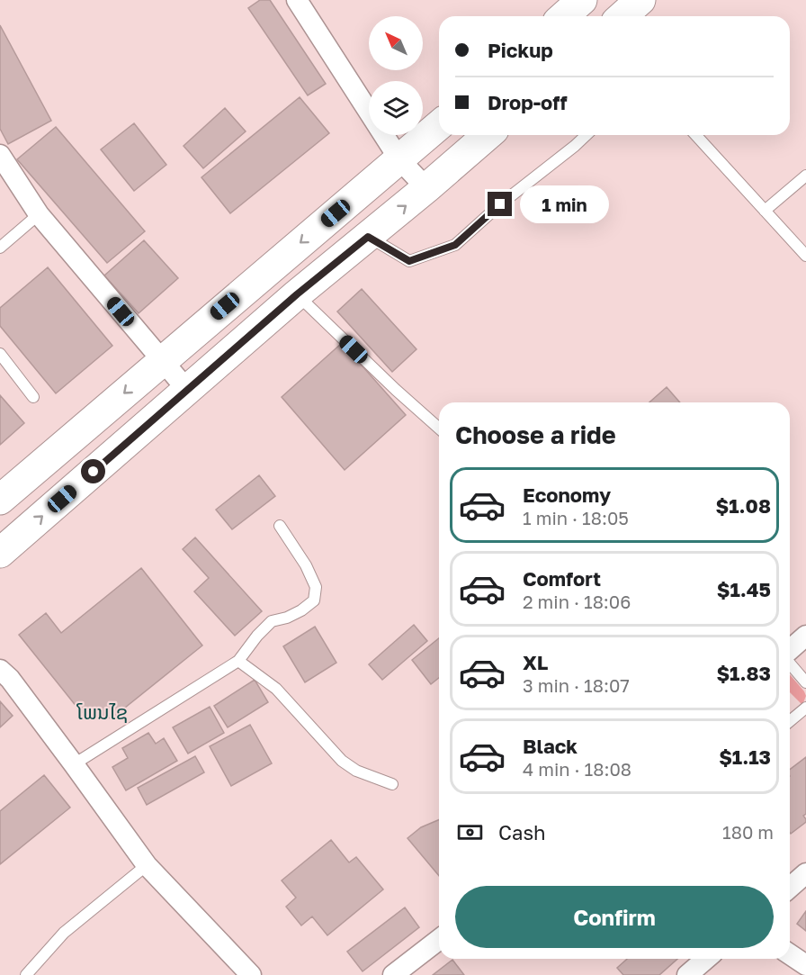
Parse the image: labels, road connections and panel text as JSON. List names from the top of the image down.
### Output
{
  "districts": ["ໂພນໄຊ"],
  "north": "top left",
  "page": {
    "banner": ["Pickup", "Drop-off"],
    "bubble": "1 min",
    "heading": "Choose a ride",
    "list": [
      {
        "name": "Economy",
        "note": "1 min · 18:05",
        "value": "$1.08"
      },
      {
        "name": "Comfort",
        "note": "2 min · 18:06",
        "value": "$1.45"
      },
      {
        "name": "XL",
        "note": "3 min · 18:07",
        "value": "$1.83"
      },
      {
        "name": "Black",
        "note": "4 min · 18:08",
        "value": "$1.13"
      }
    ],
    "pay": ["Cash", "180 m"],
    "buttons": "Confirm"
  }
}
